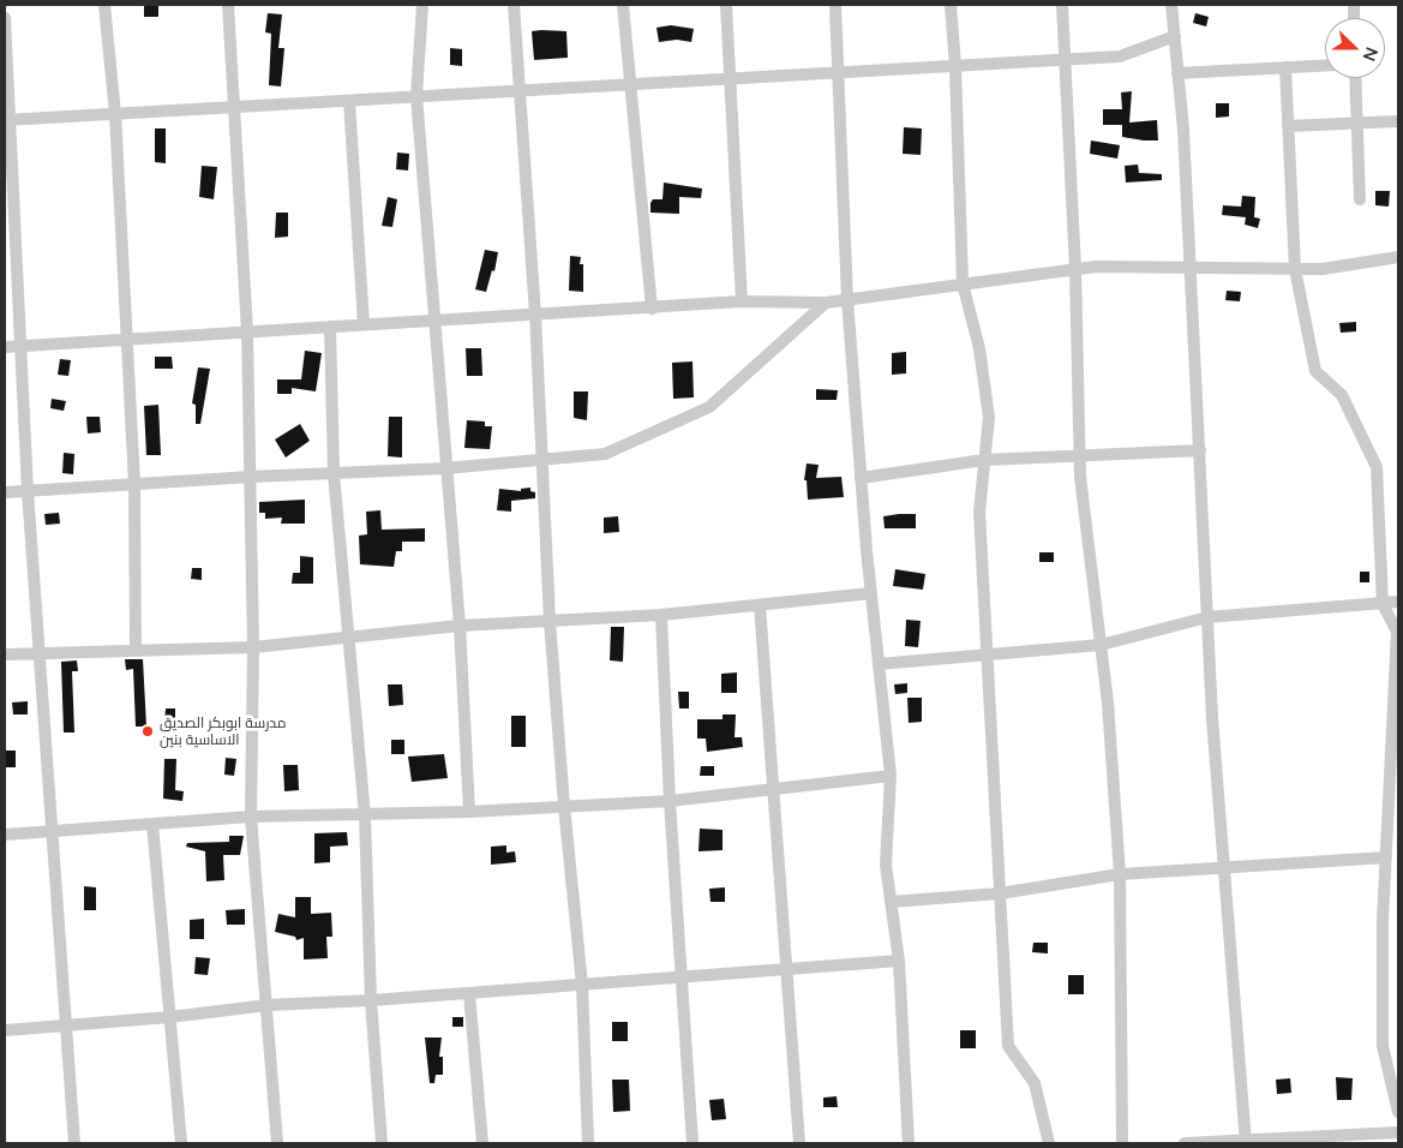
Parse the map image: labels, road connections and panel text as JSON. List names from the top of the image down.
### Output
{
  "places": ["مدرسة ابوبكر الصديق الاساسية بنين"],
  "north": "right"
}
